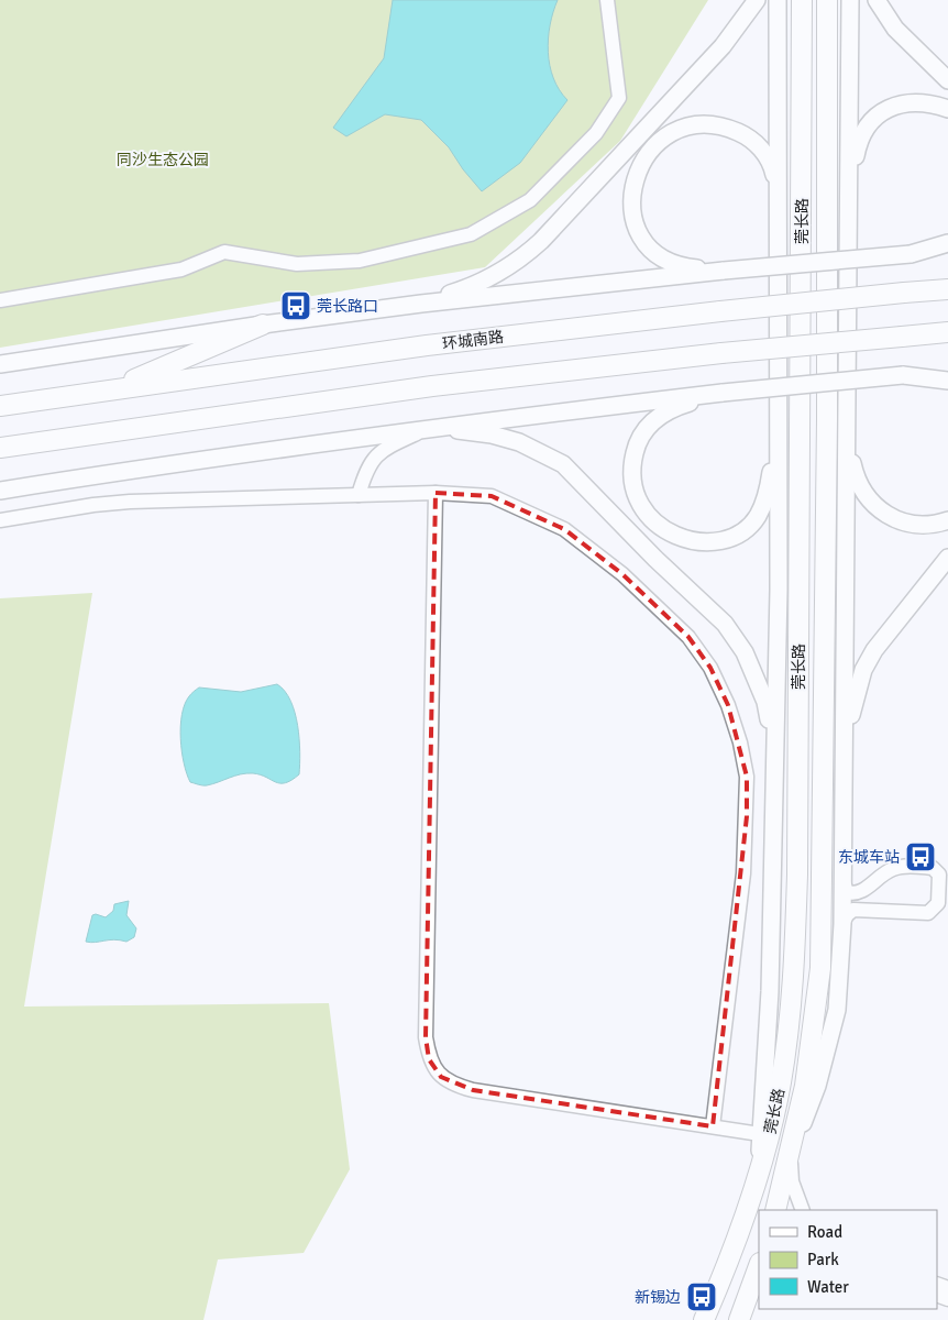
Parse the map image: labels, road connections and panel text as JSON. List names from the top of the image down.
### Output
{
  "streets": {
    "highway": ["莞长路", "环城南路"]
  },
  "parks": ["同沙生态公园"],
  "places": {
    "bus stop": ["莞长路口", "东城车站", "新锡边"]
  },
  "legend": ["Road", "Park", "Water"]
}
